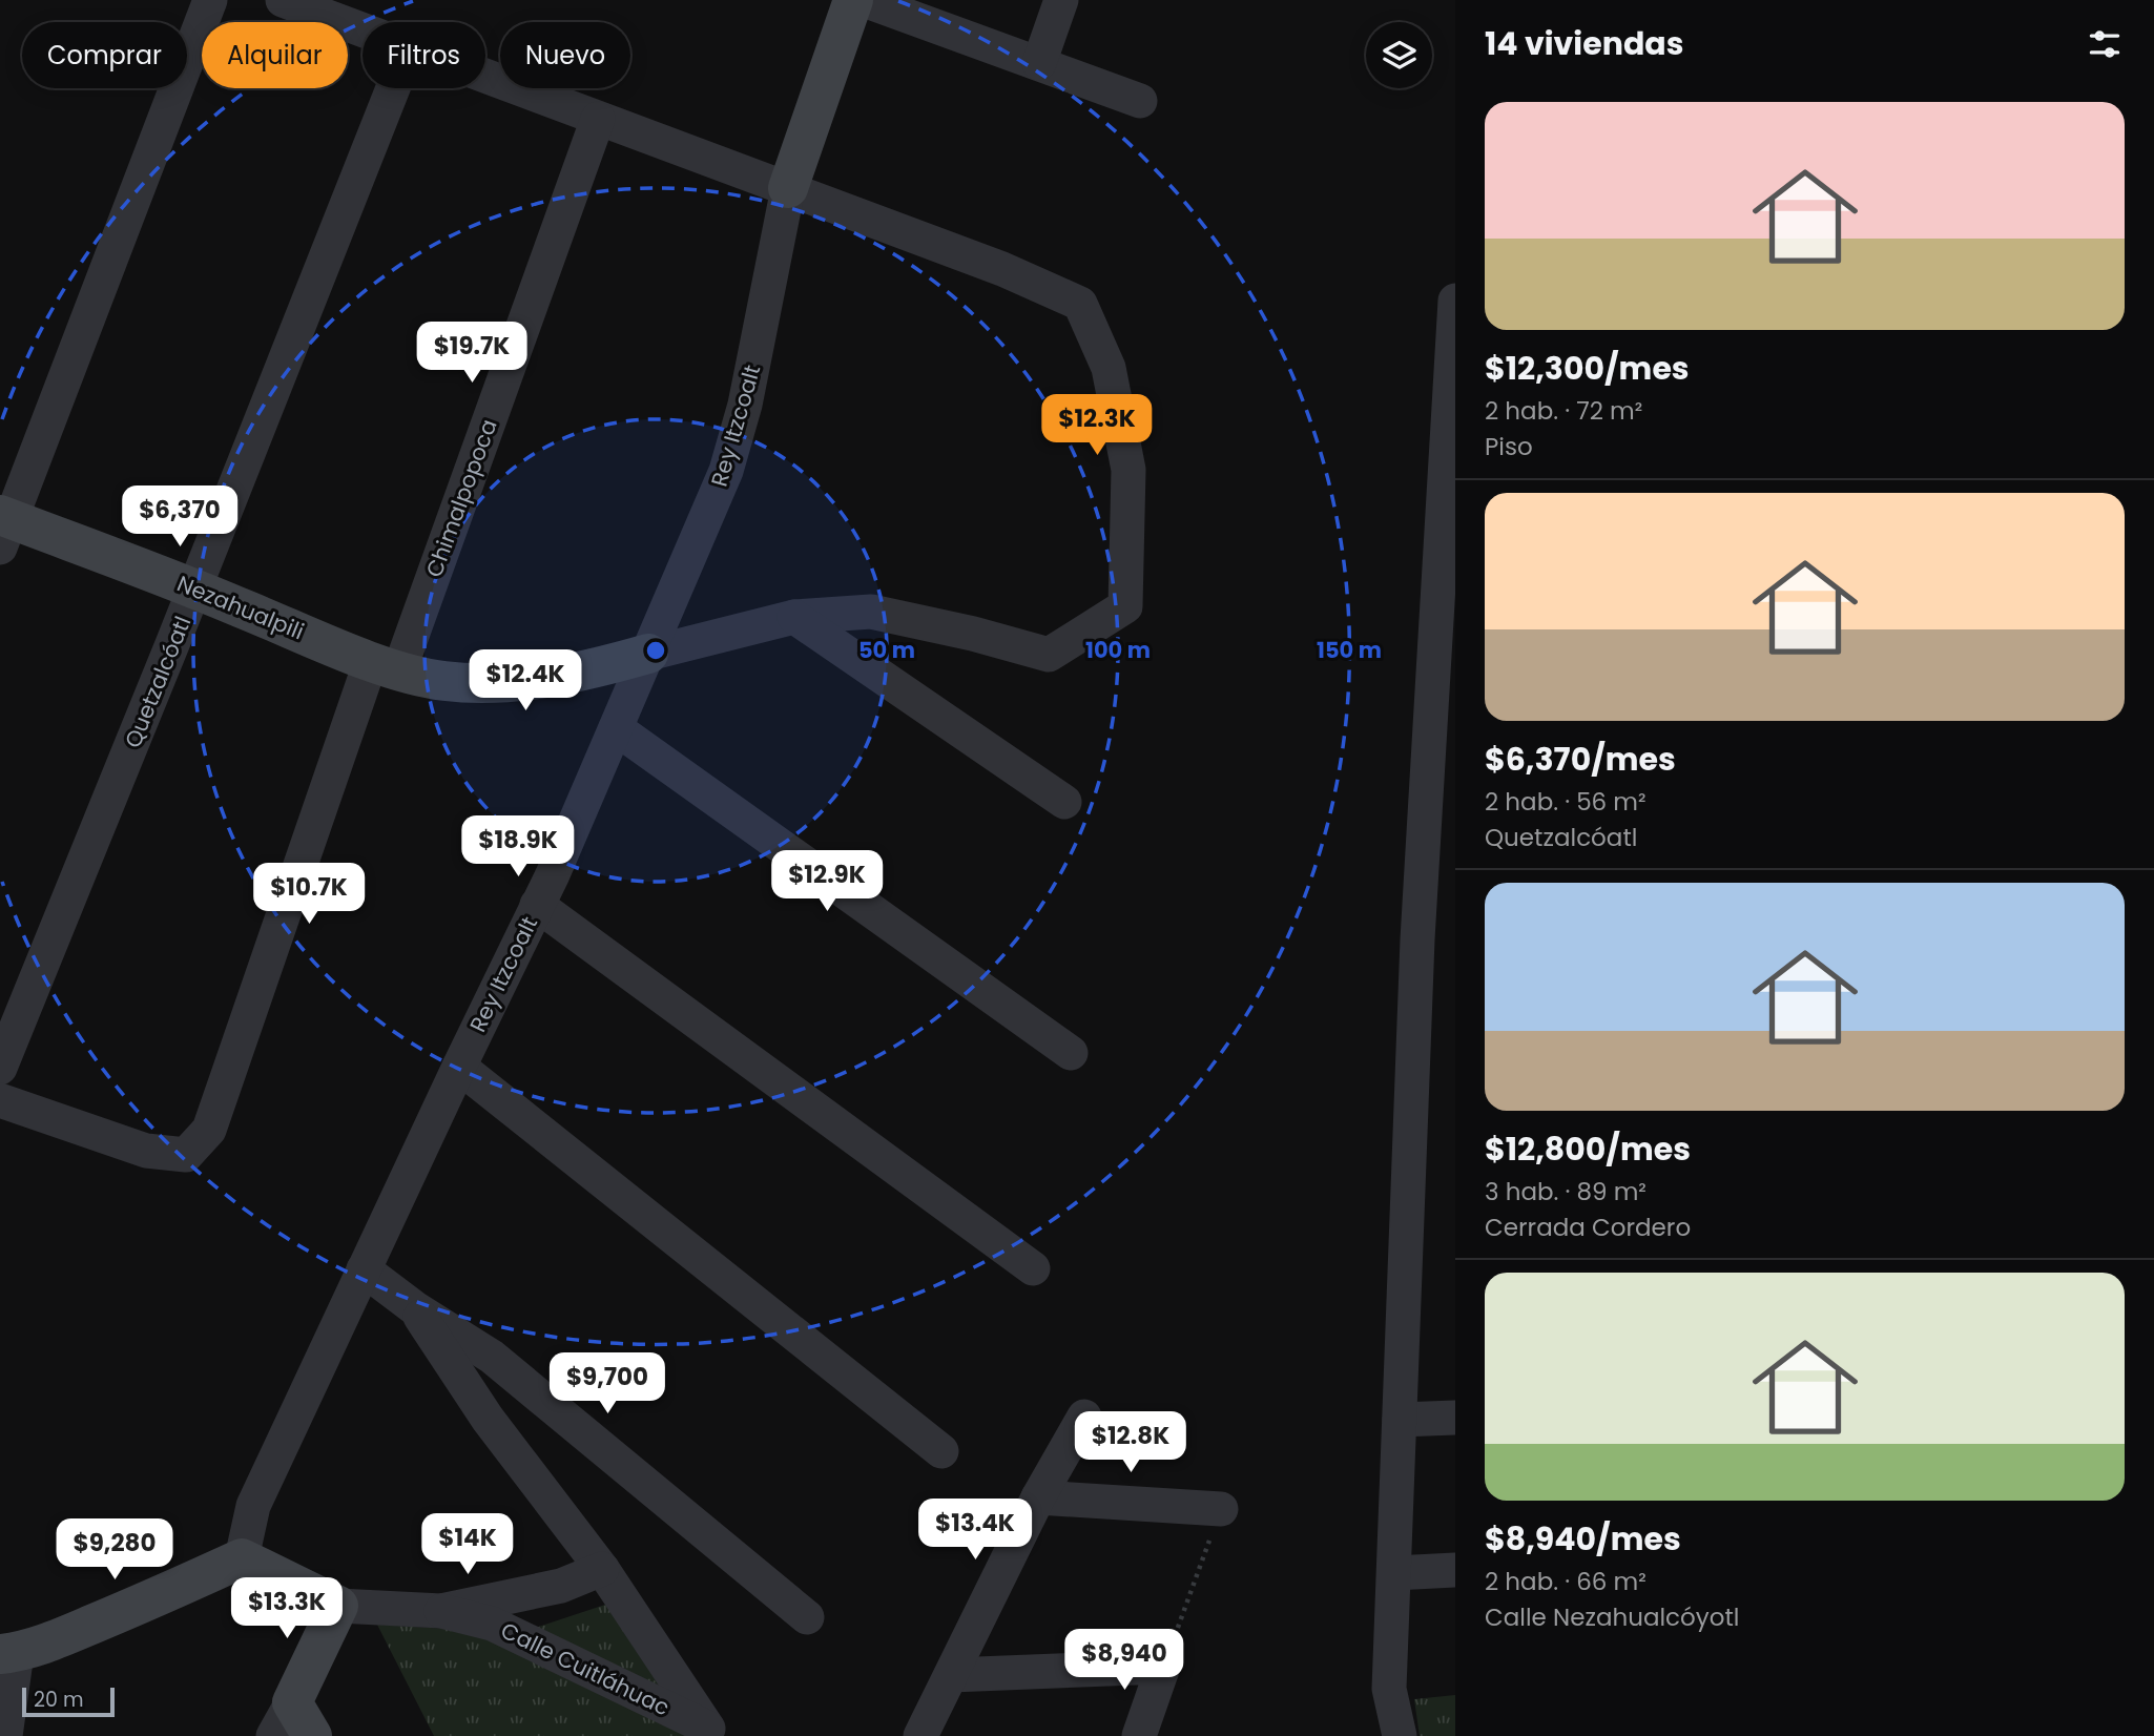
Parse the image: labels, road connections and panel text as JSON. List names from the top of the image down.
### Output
{
  "streets": {
    "street": [
      "Rey Itzcoalt",
      "Chimalpopoca",
      "Nezahualpili",
      "Quetzalcóatl",
      "Calle Cuitláhuac"
    ]
  },
  "crossings": [
    ["Rey Itzcoalt", "Nezahualpili"],
    ["Chimalpopoca", "Nezahualpili"],
    ["Nezahualpili", "Quetzalcóatl"]
  ],
  "scale_bar": "20 m",
  "page": {
    "heading": "14 viviendas",
    "chip": [
      "Comprar",
      "Alquilar",
      "Filtros",
      "Nuevo"
    ],
    "list": [
      {
        "name": "$12,300/mes",
        "note": "2 hab. · 72 m² · Piso"
      },
      {
        "name": "$6,370/mes",
        "note": "2 hab. · 56 m² · Quetzalcóatl"
      },
      {
        "name": "$12,800/mes",
        "note": "3 hab. · 89 m² · Cerrada Cordero"
      },
      {
        "name": "$8,940/mes",
        "note": "2 hab. · 66 m² · Calle Nezahualcóyotl"
      }
    ],
    "price": [
      "$19.7K",
      "$12.3K",
      "$6,370",
      "$12.4K",
      "$18.9K",
      "$12.9K",
      "$10.7K",
      "$9,700",
      "$12.8K",
      "$13.4K",
      "$14K",
      "$9,280",
      "$13.3K",
      "$8,940"
    ],
    "scale": "20 m"
  },
  "rings": ["50 m", "100 m", "150 m"]
}
